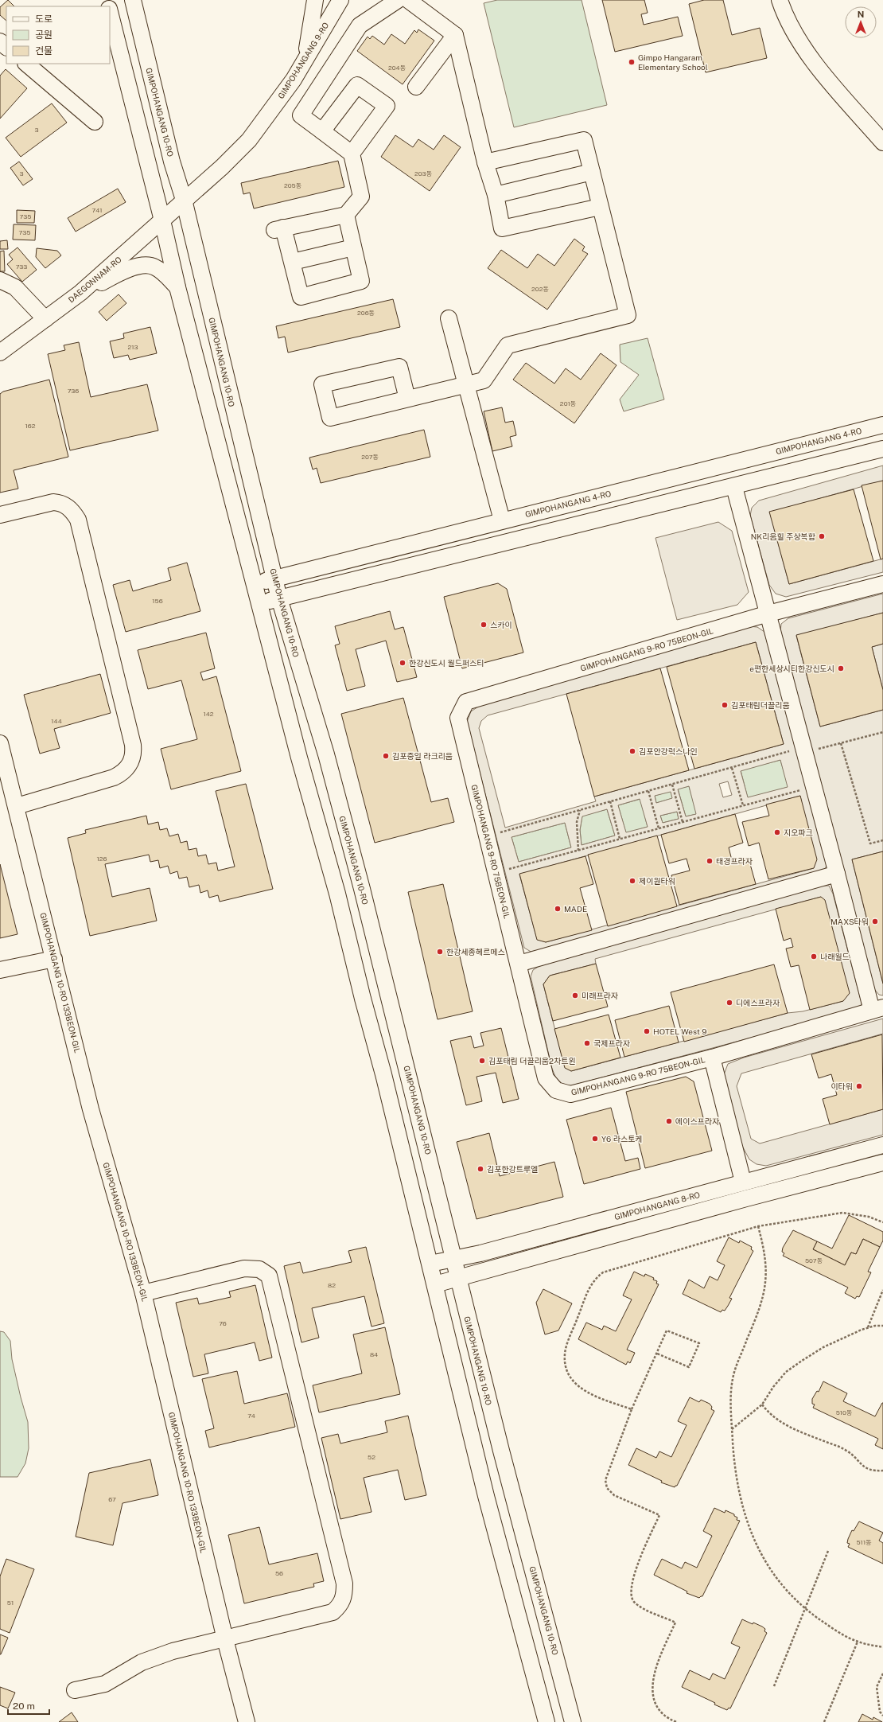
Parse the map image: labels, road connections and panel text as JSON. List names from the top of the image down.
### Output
{
  "streets": {
    "street": [
      "GIMPOHANGANG 9-RO",
      "GIMPOHANGANG 10-RO",
      "DAEGONNAM-RO",
      "GIMPOHANGANG 4-RO",
      "GIMPOHANGANG 9-RO 75BEON-GIL",
      "GIMPOHANGANG 10-RO 133BEON-GIL",
      "GIMPOHANGANG 8-RO"
    ]
  },
  "crossings": [
    ["GIMPOHANGANG 9-RO", "GIMPOHANGANG 10-RO"],
    ["GIMPOHANGANG 9-RO", "DAEGONNAM-RO"],
    ["GIMPOHANGANG 10-RO", "DAEGONNAM-RO"],
    ["GIMPOHANGANG 10-RO", "GIMPOHANGANG 4-RO"],
    ["GIMPOHANGANG 10-RO", "GIMPOHANGANG 8-RO"]
  ],
  "places": [
    "Gimpo Hangaram Elementary School",
    "NK리움힐 주상복합",
    "스카이",
    "한강신도시 월드퍼스티",
    "e편한세상시티한강신도시",
    "김포태림더끌리움",
    "김포안강럭스나인",
    "김포중일 라크리움",
    "지오파크",
    "태경프라자",
    "제이원타워",
    "MADE",
    "MAXS타워",
    "한강세종헤르메스",
    "나래월드",
    "미래프라자",
    "디에스프라자",
    "HOTEL West 9",
    "국제프라자",
    "김포태림 더끌리움2차트윈",
    "이타워",
    "에이스프라자",
    "Y6 라스토케",
    "김포한강트루엘"
  ],
  "house_numbers": [
    "204동",
    "3",
    "3",
    "203동",
    "205동",
    "741",
    "735",
    "735",
    "733",
    "202동",
    "206동",
    "213",
    "736",
    "201동",
    "162",
    "207동",
    "156",
    "142",
    "144",
    "126",
    "507동",
    "82",
    "76",
    "84",
    "510동",
    "74",
    "52",
    "67",
    "511동",
    "56",
    "51"
  ],
  "legend": ["도로", "공원", "건물"],
  "scale_bar": "20 m",
  "north": "top"
}
